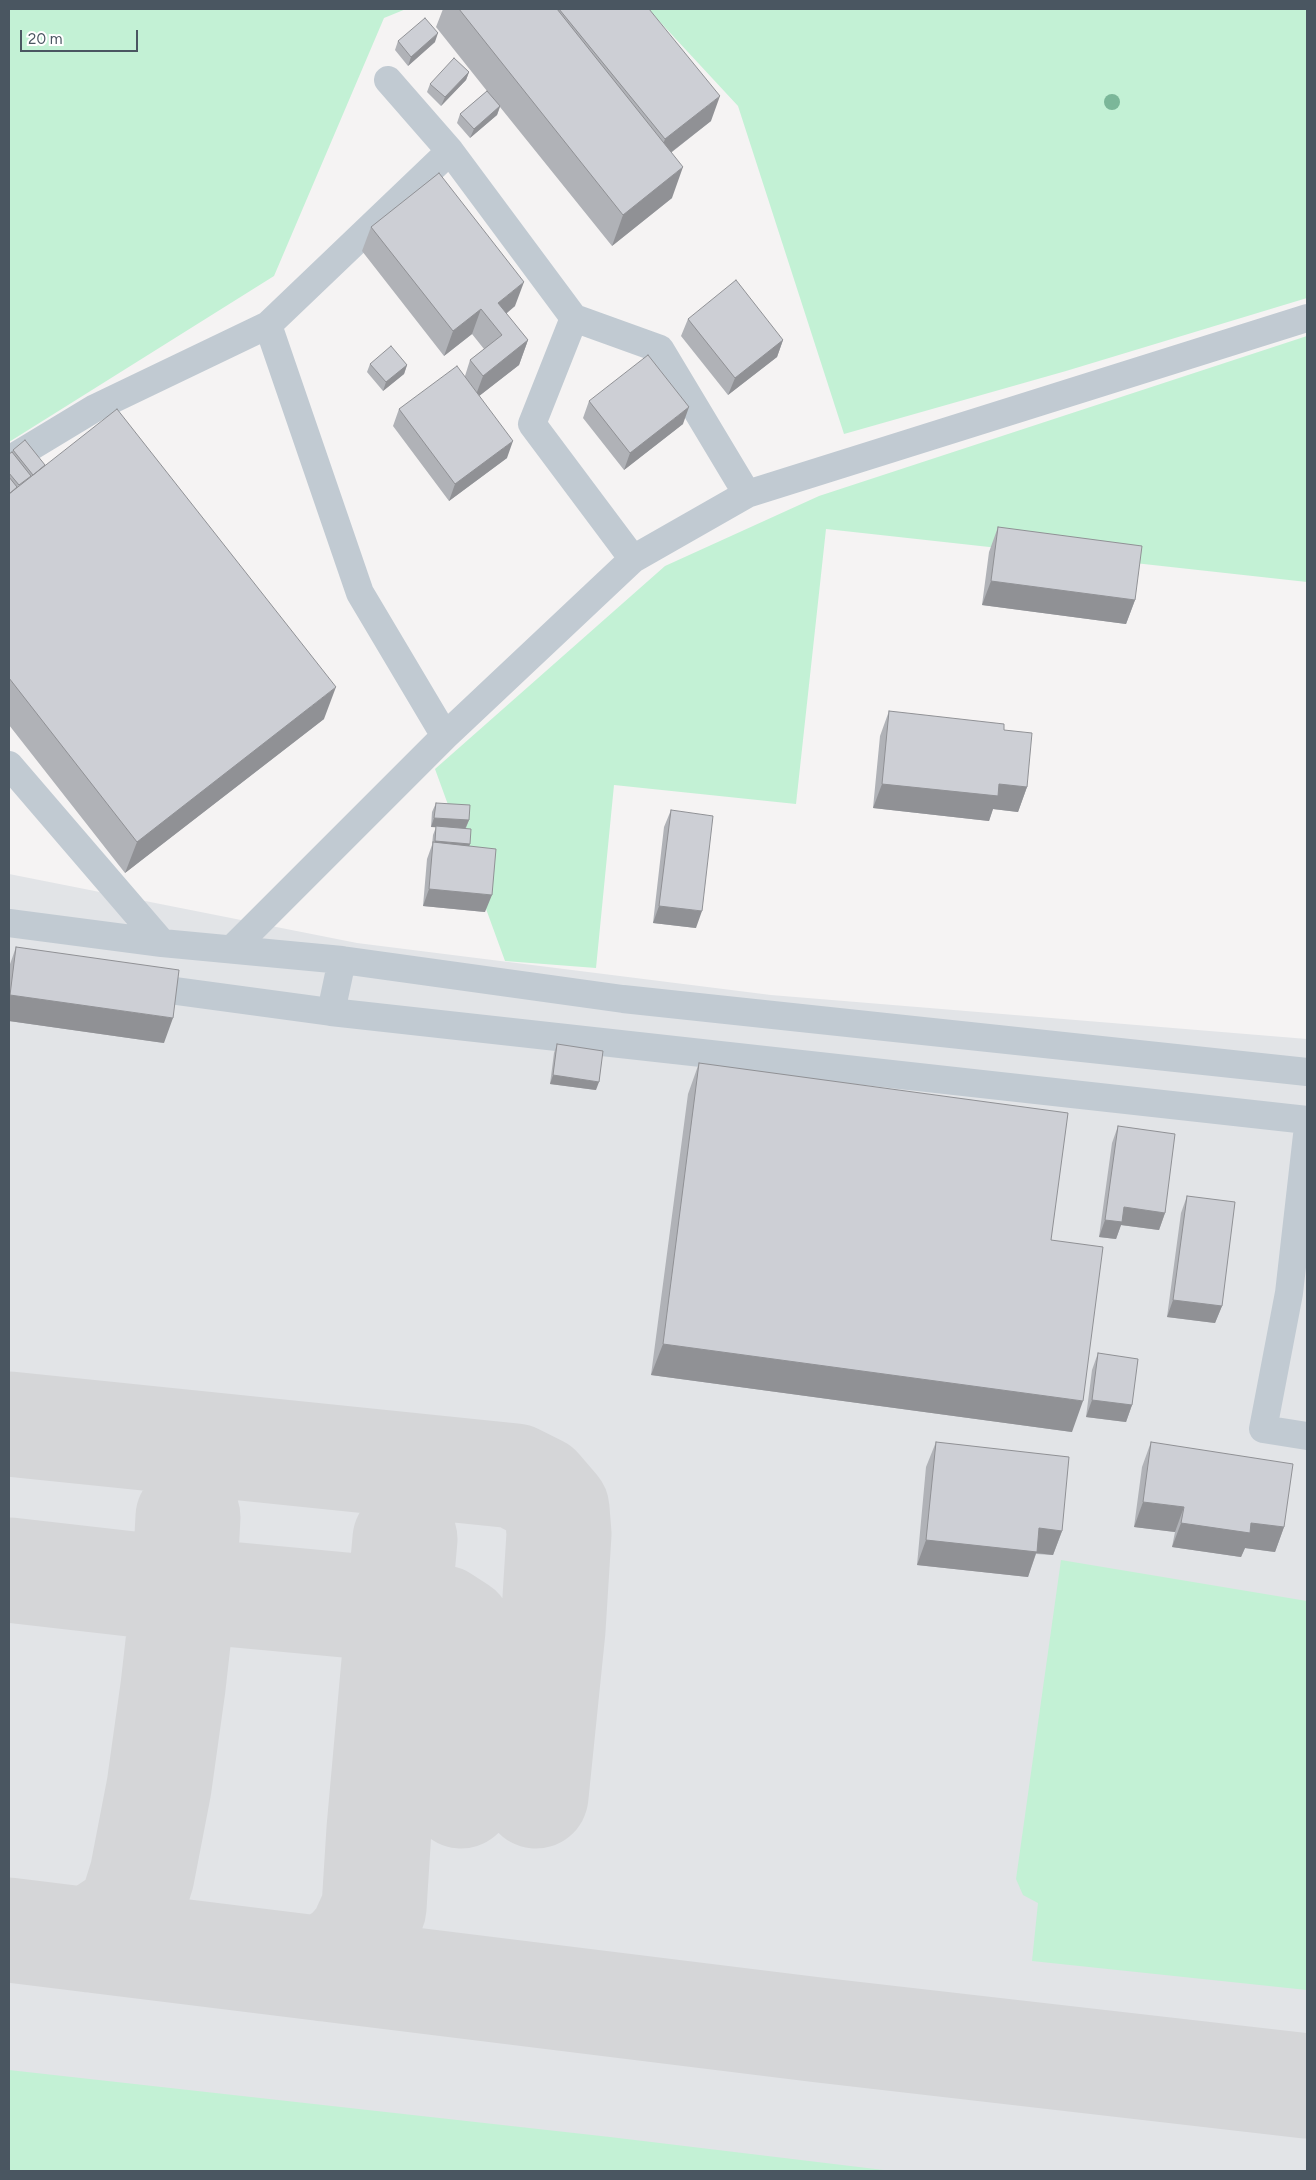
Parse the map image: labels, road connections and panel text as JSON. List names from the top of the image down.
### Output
{
  "scale_bar": "20 m"
}
